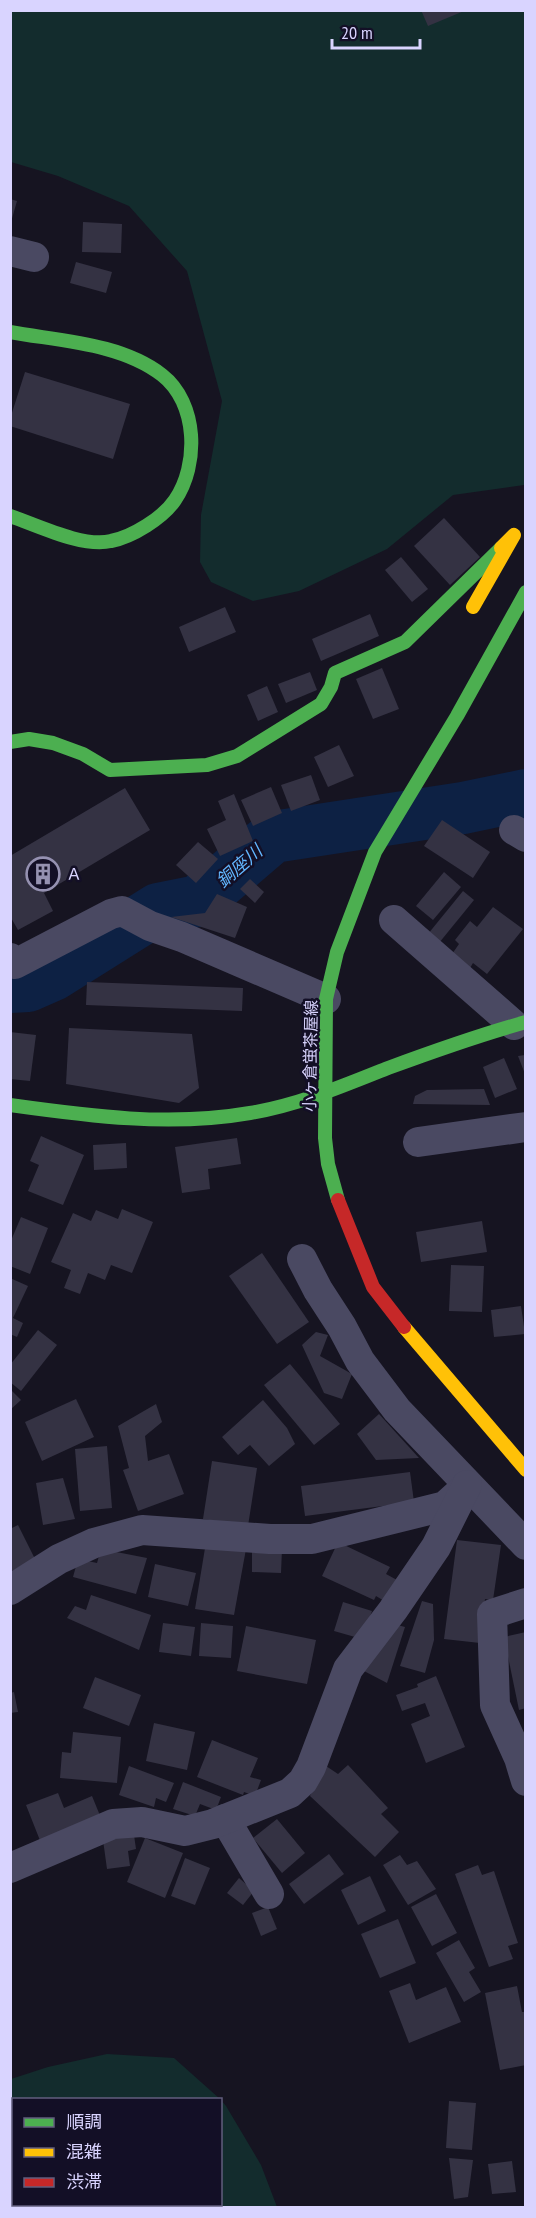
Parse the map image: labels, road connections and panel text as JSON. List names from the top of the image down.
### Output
{
  "streets": {
    "street": ["小ヶ倉蛍茶屋線"]
  },
  "water": ["銅座川"],
  "places": {
    "building": ["Ａ"]
  },
  "legend": ["順調", "混雑", "渋滞"],
  "scale_bar": "20 m"
}
